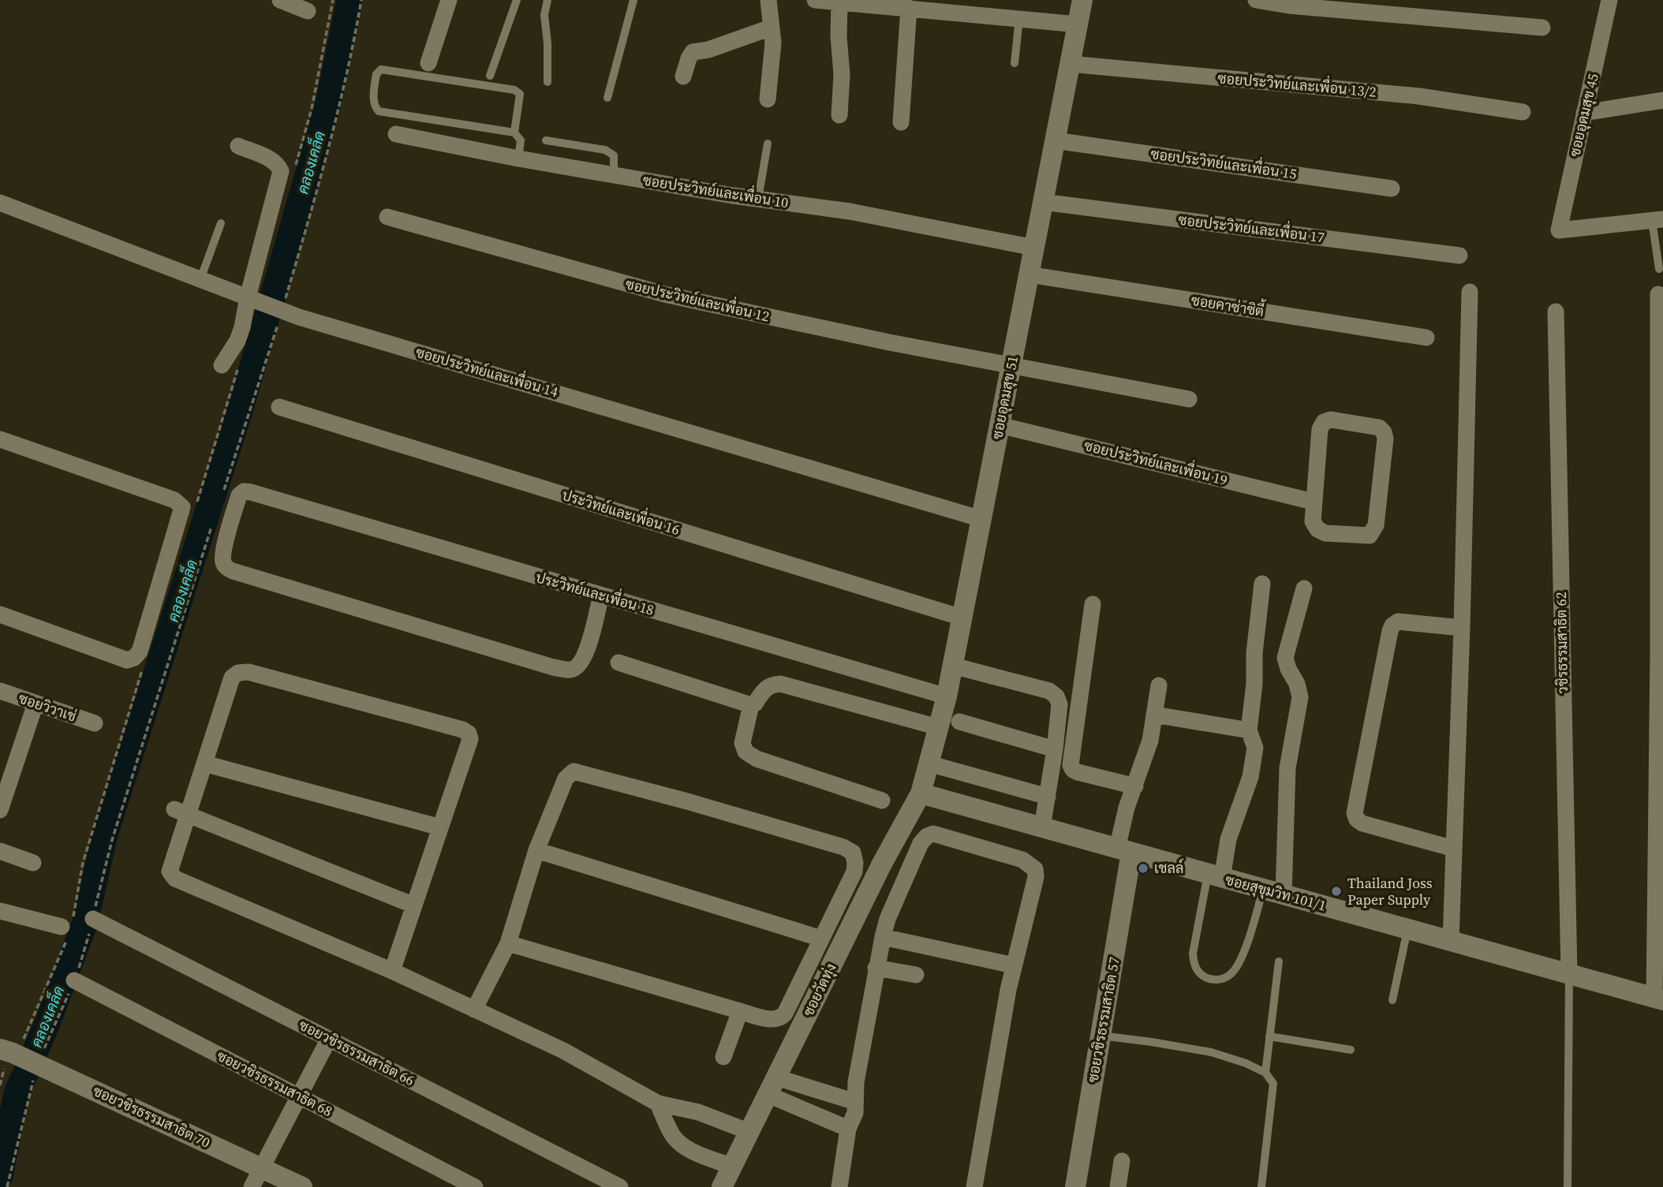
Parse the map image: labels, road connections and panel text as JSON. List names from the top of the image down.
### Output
{
  "streets": {
    "street": [
      "ซอยประวิทย์และเพื่อน 13/2",
      "ซอยอุดมสุข 45",
      "ซอยประวิทย์และเพื่อน 15",
      "ซอยประวิทย์และเพื่อน 10",
      "ซอยประวิทย์และเพื่อน 17",
      "ซอยประวิทย์และเพื่อน 12",
      "ซอยคาซ่าซิตี้",
      "ซอยประวิทย์และเพื่อน 14",
      "ซอยอุดมสุข 51",
      "ซอยประวิทย์และเพื่อน 19",
      "ประวิทย์และเพื่อน 16",
      "ประวิทย์และเพื่อน 18",
      "วชิรธรรมสาธิต 62",
      "ซอยวิวาเช่",
      "ซอยสุขุมวิท 101/1",
      "ซอยวัดทุ่ง",
      "ซอยวชิรธรรมสาธิต 57",
      "ซอยวชิรธรรมสาธิต 66",
      "ซอยวชิรธรรมสาธิต 68",
      "ซอยวชิรธรรมสาธิต 70"
    ]
  },
  "crossings": [
    ["ซอยประวิทย์และเพื่อน 13/2", "ซอยอุดมสุข 51"],
    ["ซอยประวิทย์และเพื่อน 15", "ซอยอุดมสุข 51"],
    ["ซอยประวิทย์และเพื่อน 10", "ซอยอุดมสุข 51"],
    ["ซอยประวิทย์และเพื่อน 17", "ซอยอุดมสุข 51"],
    ["ซอยประวิทย์และเพื่อน 12", "ซอยอุดมสุข 51"],
    ["ซอยคาซ่าซิตี้", "ซอยอุดมสุข 51"],
    ["ซอยประวิทย์และเพื่อน 14", "ซอยอุดมสุข 51"],
    ["ซอยอุดมสุข 51", "ซอยประวิทย์และเพื่อน 19"],
    ["ซอยอุดมสุข 51", "ประวิทย์และเพื่อน 16"],
    ["ซอยอุดมสุข 51", "ประวิทย์และเพื่อน 18"],
    ["ซอยอุดมสุข 51", "ซอยสุขุมวิท 101/1"],
    ["ซอยอุดมสุข 51", "ซอยวัดทุ่ง"],
    ["วชิรธรรมสาธิต 62", "ซอยสุขุมวิท 101/1"],
    ["ซอยสุขุมวิท 101/1", "ซอยวัดทุ่ง"],
    ["ซอยสุขุมวิท 101/1", "ซอยวชิรธรรมสาธิต 57"]
  ],
  "water": ["คลองเคล็ด"],
  "places": ["เชลล์", "Thailand Joss Paper Supply"]
}
